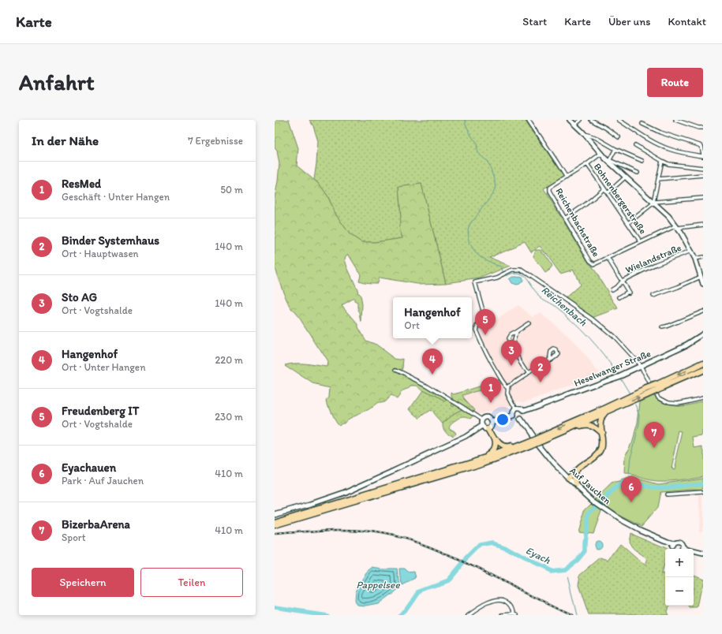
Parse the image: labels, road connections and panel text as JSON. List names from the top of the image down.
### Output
{
  "streets": {
    "street": [
      "Bohnenbergerstraße",
      "Reichenbachstraße",
      "Wielandstraße",
      "Heselwanger Straße",
      "Auf Jauchen"
    ]
  },
  "crossings": [
    ["Heselwanger Straße", "Auf Jauchen"]
  ],
  "water": ["Reichenbach", "Eyach", "Pappelsee"],
  "page": {
    "header": "Karte",
    "nav": [
      "Start",
      "Karte",
      "Über uns",
      "Kontakt"
    ],
    "buttons": [
      "Route",
      ["Speichern", "Teilen"]
    ],
    "title": "Anfahrt",
    "heading": ["In der Nähe", "7 Ergebnisse"],
    "list": [
      {
        "mark": "1",
        "name": "ResMed",
        "note": "Geschäft · Unter Hangen",
        "value": "50 m"
      },
      {
        "mark": "2",
        "name": "Binder Systemhaus",
        "note": "Ort · Hauptwasen",
        "value": "140 m"
      },
      {
        "mark": "3",
        "name": "Sto AG",
        "note": "Ort · Vogtshalde",
        "value": "140 m"
      },
      {
        "mark": "4",
        "name": "Hangenhof",
        "note": "Ort · Unter Hangen",
        "value": "220 m"
      },
      {
        "mark": "5",
        "name": "Freudenberg IT",
        "note": "Ort · Vogtshalde",
        "value": "230 m"
      },
      {
        "mark": "6",
        "name": "Eyachauen",
        "note": "Park · Auf Jauchen",
        "value": "410 m"
      },
      {
        "mark": "7",
        "name": "BizerbaArena",
        "note": "Sport",
        "value": "410 m"
      }
    ],
    "popup": ["Hangenhof", "Ort"],
    "pins": [
      "5",
      "3",
      "4",
      "2",
      "1",
      "7",
      "6"
    ],
    "map_buttons": ["+", "−"]
  }
}
